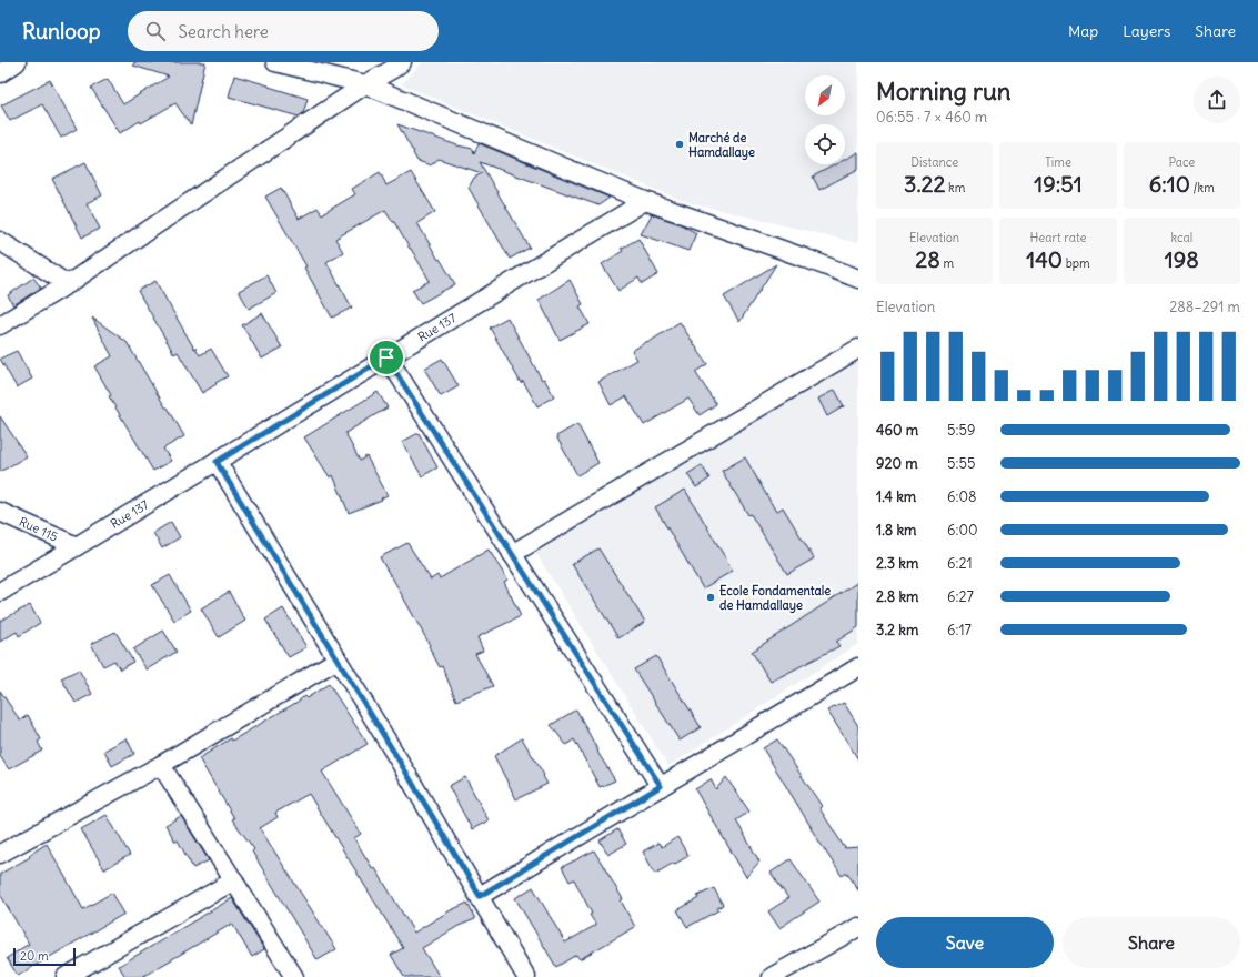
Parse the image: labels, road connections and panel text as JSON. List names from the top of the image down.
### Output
{
  "streets": {
    "street": ["Rue 137", "Rue 115"]
  },
  "crossings": [
    ["Rue 137", "Rue 115"]
  ],
  "places": ["Marché de Hamdallaye", "Ecole Fondamentale de Hamdallaye"],
  "scale_bar": "20 m",
  "north": "bottom left",
  "page": {
    "header": "Runloop",
    "search": "Search here",
    "nav": ["Map", "Layers", "Share"],
    "heading": ["Morning run", "06:55 · 7 × 460 m"],
    "stats": [
      ["Distance", "3.22 km"],
      ["Time", "19:51"],
      ["Pace", "6:10 /km"],
      ["Elevation", "28 m"],
      ["Heart rate", "140 bpm"],
      ["kcal", "198"]
    ],
    "chart": ["Elevation", "288–291 m"],
    "list": [
      {
        "name": "460 m",
        "note": "5:59"
      },
      {
        "name": "920 m",
        "note": "5:55"
      },
      {
        "name": "1.4 km",
        "note": "6:08"
      },
      {
        "name": "1.8 km",
        "note": "6:00"
      },
      {
        "name": "2.3 km",
        "note": "6:21"
      },
      {
        "name": "2.8 km",
        "note": "6:27"
      },
      {
        "name": "3.2 km",
        "note": "6:17"
      }
    ],
    "buttons": ["Save", "Share"],
    "scale": "20 m"
  }
}
